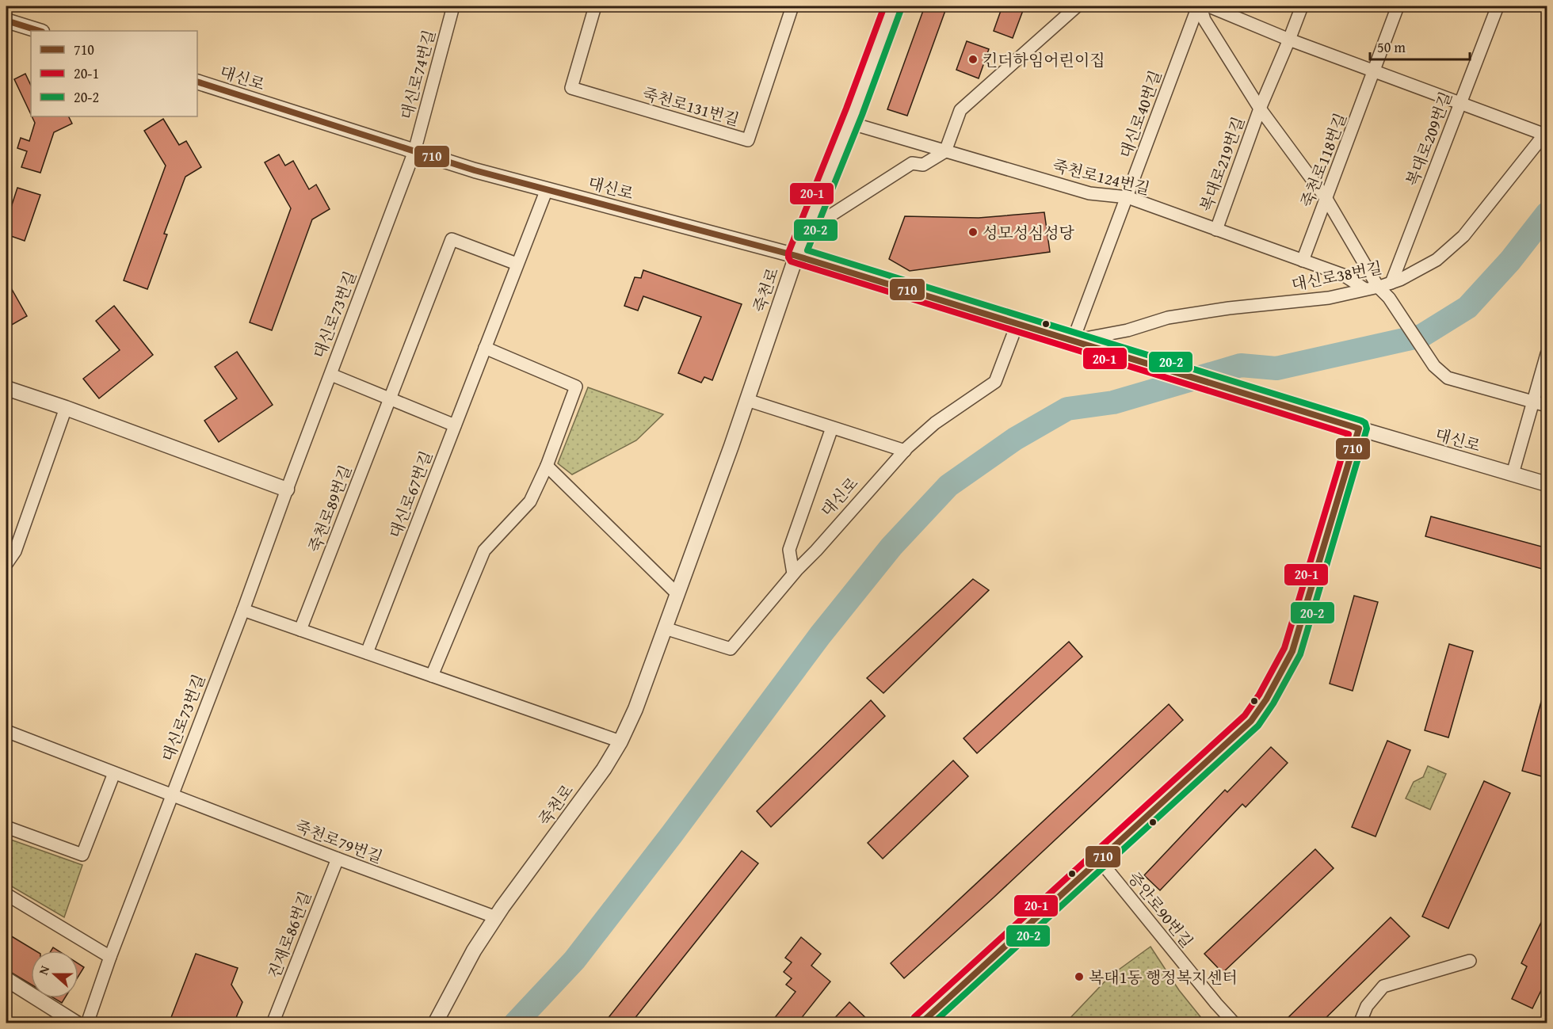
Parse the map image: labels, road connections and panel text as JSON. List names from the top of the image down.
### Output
{
  "streets": {
    "street": [
      "대신로74번길",
      "대신로",
      "죽천로131번길",
      "대신로40번길",
      "복대로209번길",
      "죽천로118번길",
      "복대로219번길",
      "죽천로124번길",
      "대신로38번길",
      "죽천로",
      "대신로73번길",
      "대신로67번길",
      "죽천로89번길",
      "죽천로79번길",
      "증안로90번길",
      "진재로86번길"
    ]
  },
  "crossings": [
    ["대신로74번길", "대신로"],
    ["대신로74번길", "대신로73번길"],
    ["대신로", "대신로40번길"],
    ["대신로", "대신로38번길"],
    ["대신로", "죽천로"],
    ["대신로", "대신로73번길"],
    ["대신로", "대신로67번길"],
    ["대신로40번길", "죽천로124번길"],
    ["대신로40번길", "대신로38번길"],
    ["복대로209번길", "대신로38번길"],
    ["죽천로118번길", "복대로219번길"],
    ["죽천로118번길", "죽천로124번길"],
    ["복대로219번길", "죽천로124번길"],
    ["복대로219번길", "대신로38번길"],
    ["죽천로124번길", "대신로38번길"],
    ["죽천로124번길", "죽천로"],
    ["죽천로", "죽천로79번길"],
    ["대신로73번길", "죽천로79번길"],
    ["죽천로79번길", "진재로86번길"]
  ],
  "places": ["킨더하임어린이집", "성모성심성당", "복대1동 행정복지센터"],
  "lines": ["transit line 20-1", "transit line 20-2", "transit line 710"],
  "legend": ["710", "20-1", "20-2"],
  "scale_bar": "50 m",
  "north": "left"
}
